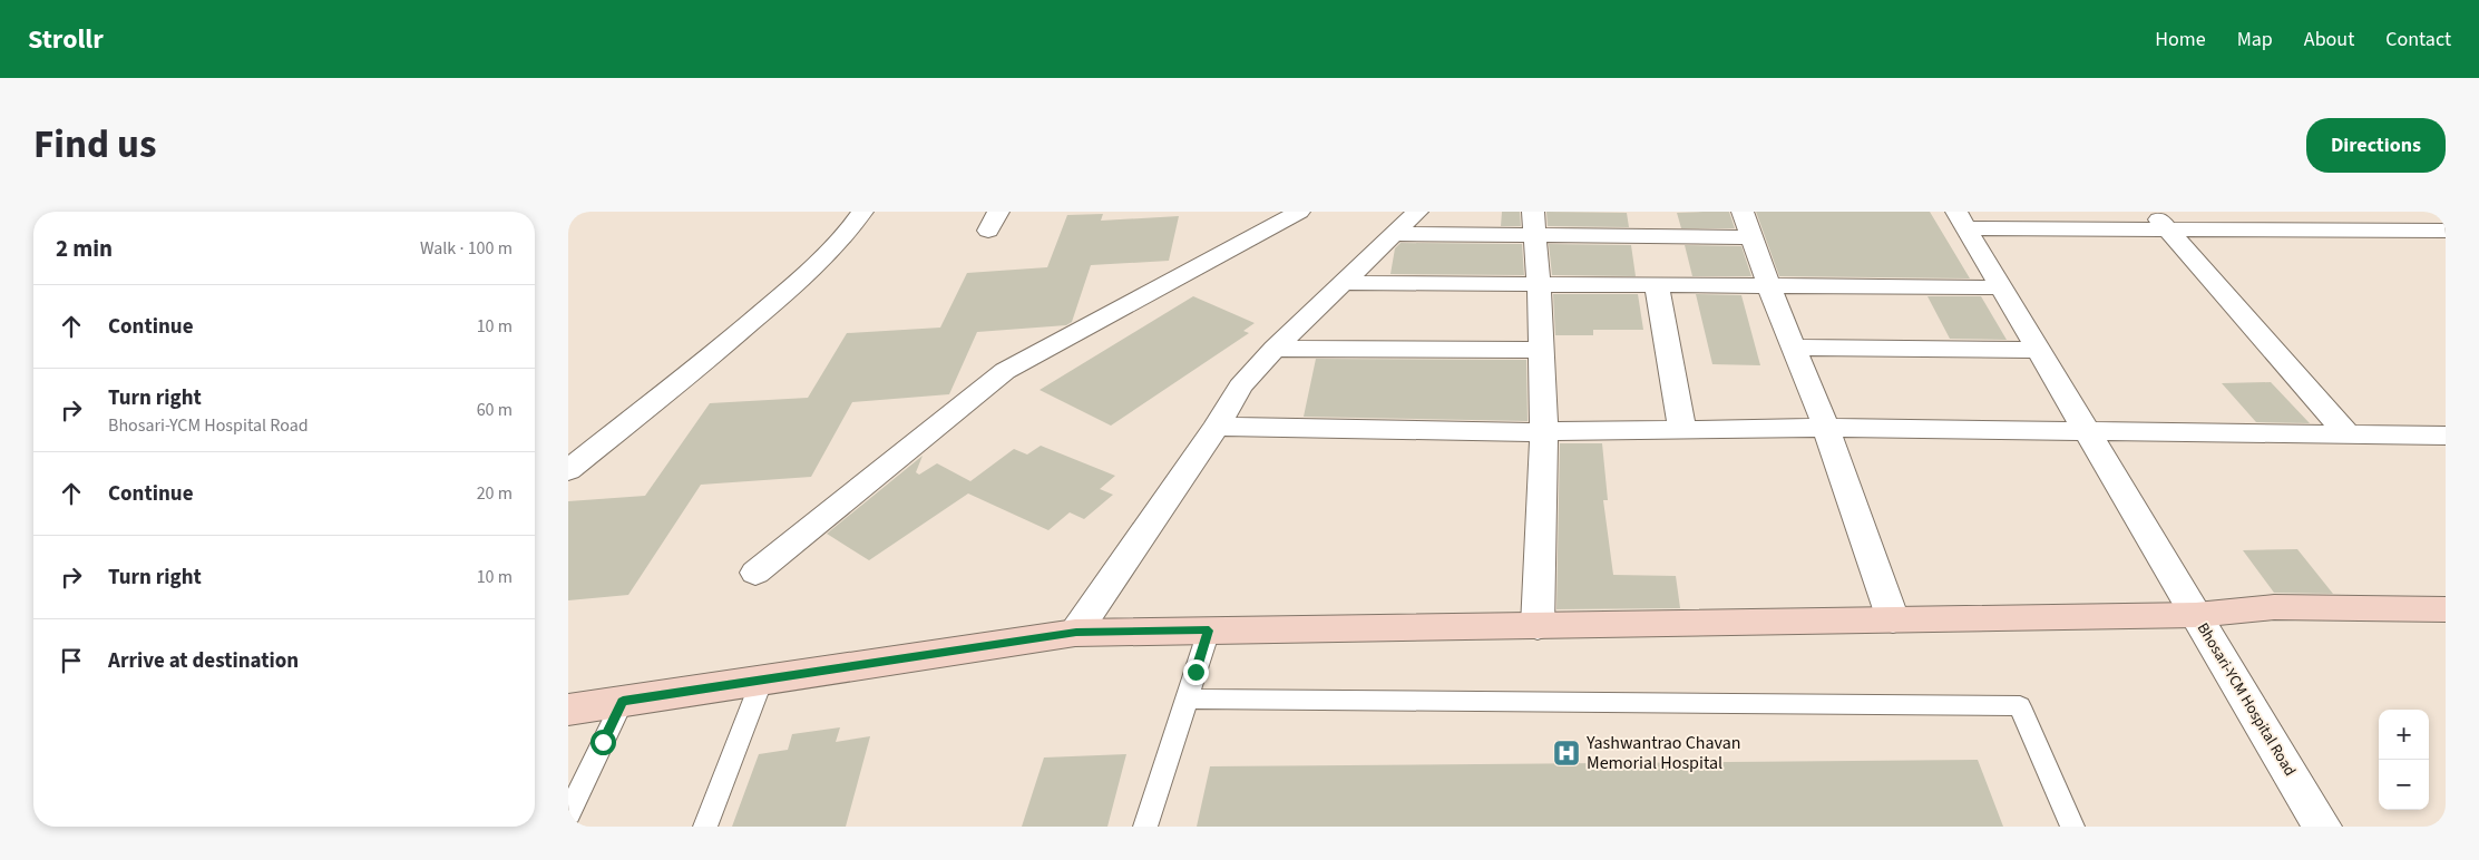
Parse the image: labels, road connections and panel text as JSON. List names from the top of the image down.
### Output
{
  "streets": {
    "street": ["Bhosari-YCM Hospital Road"]
  },
  "places": {
    "hospital": ["Yashwantrao Chavan Memorial Hospital"]
  },
  "page": {
    "header": "Strollr",
    "nav": [
      "Home",
      "Map",
      "About",
      "Contact"
    ],
    "title": "Find us",
    "buttons": "Directions",
    "heading": ["2 min", "Walk · 100 m"],
    "list": [
      ["Continue", "10 m"],
      ["Turn right", "Bhosari-YCM Hospital Road", "60 m"],
      ["Continue", "20 m"],
      ["Turn right", "10 m"],
      "Arrive at destination"
    ],
    "map_buttons": ["+", "−"]
  }
}
